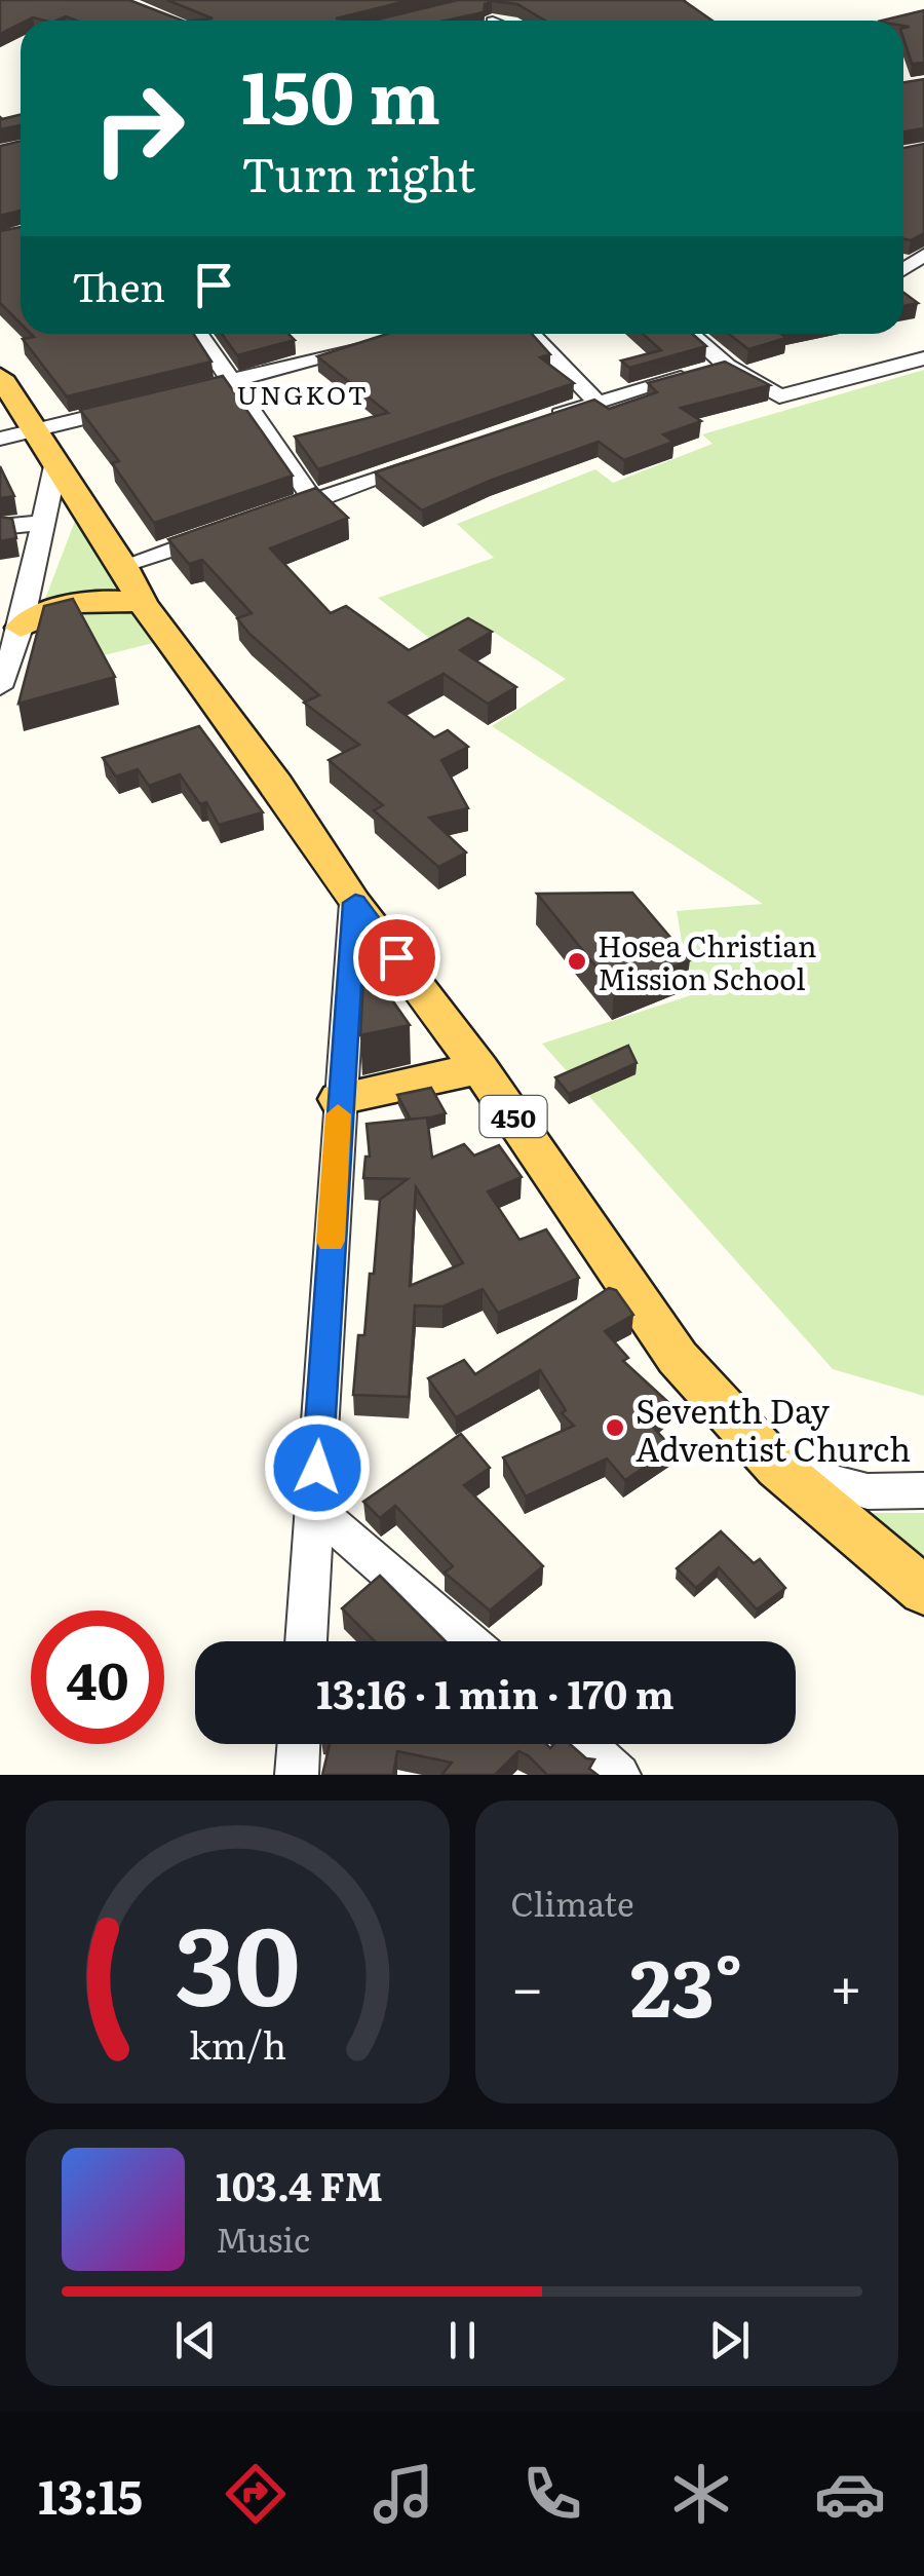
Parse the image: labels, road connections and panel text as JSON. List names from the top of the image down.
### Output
{
  "streets": {
    "main road": ["450"]
  },
  "districts": ["UNGKOT"],
  "places": ["Hosea Christian Mission School", "Seventh Day Adventist Church"],
  "page": {
    "turn": ["150 m", "Turn right"],
    "then": "Then",
    "limit": "40",
    "trip": "13:16 · 1 min · 170 m",
    "tile": "Climate",
    "heat": ["−", "23°", "+"],
    "song": ["103.4 FM", "Music"],
    "tabs": "13:15",
    "gauge": ["30", "km/h"]
  }
}
